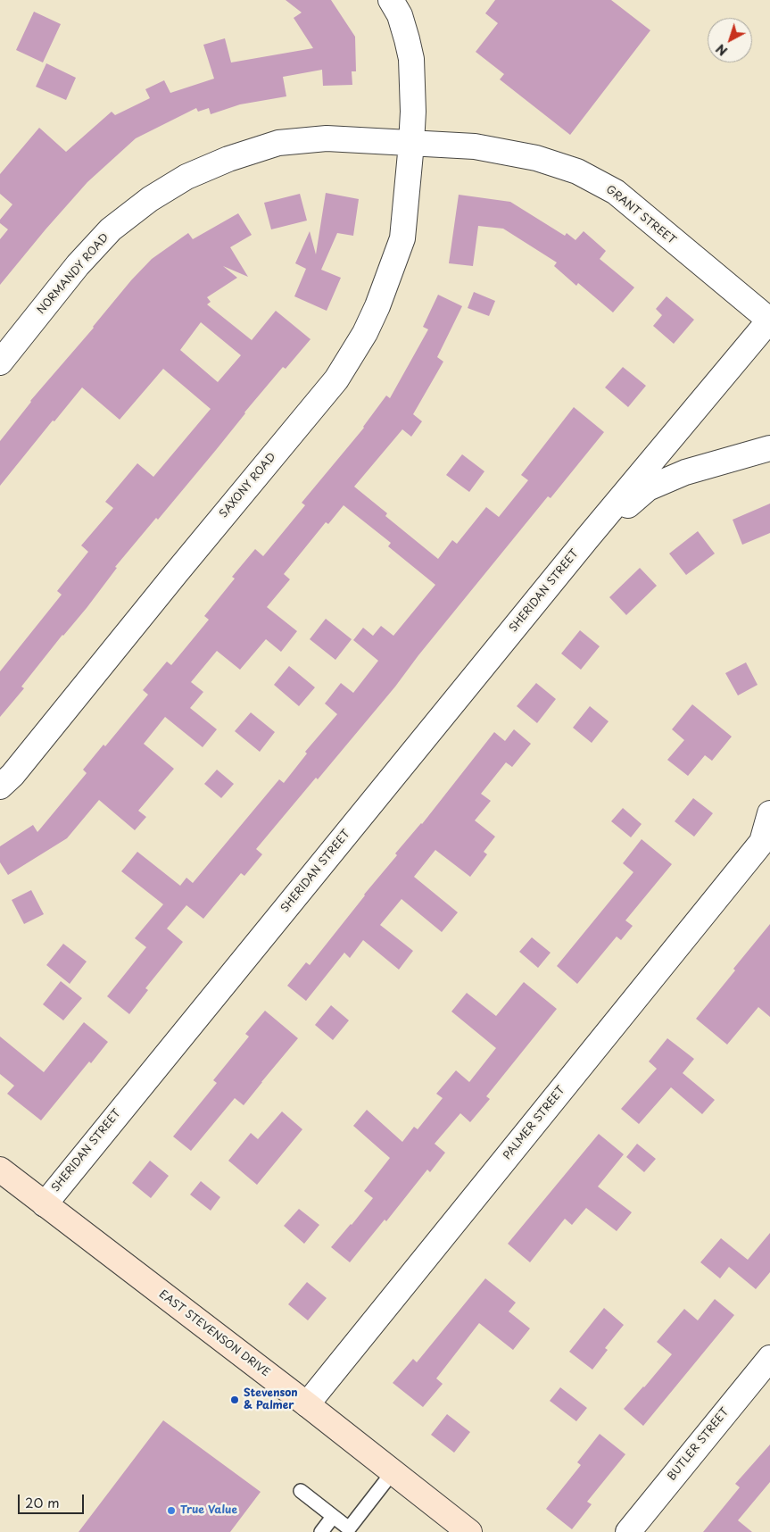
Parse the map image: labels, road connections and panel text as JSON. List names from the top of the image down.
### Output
{
  "streets": {
    "main road": ["EAST STEVENSON DRIVE"],
    "street": [
      "GRANT STREET",
      "NORMANDY ROAD",
      "SAXONY ROAD",
      "SHERIDAN STREET",
      "PALMER STREET",
      "BUTLER STREET"
    ]
  },
  "crossings": [
    ["GRANT STREET", "NORMANDY ROAD"],
    ["GRANT STREET", "SAXONY ROAD"],
    ["GRANT STREET", "SHERIDAN STREET"],
    ["NORMANDY ROAD", "SAXONY ROAD"],
    ["SHERIDAN STREET", "EAST STEVENSON DRIVE"],
    ["PALMER STREET", "EAST STEVENSON DRIVE"]
  ],
  "places": ["Stevenson & Palmer", "True Value"],
  "scale_bar": "20 m",
  "north": "bottom left"
}
